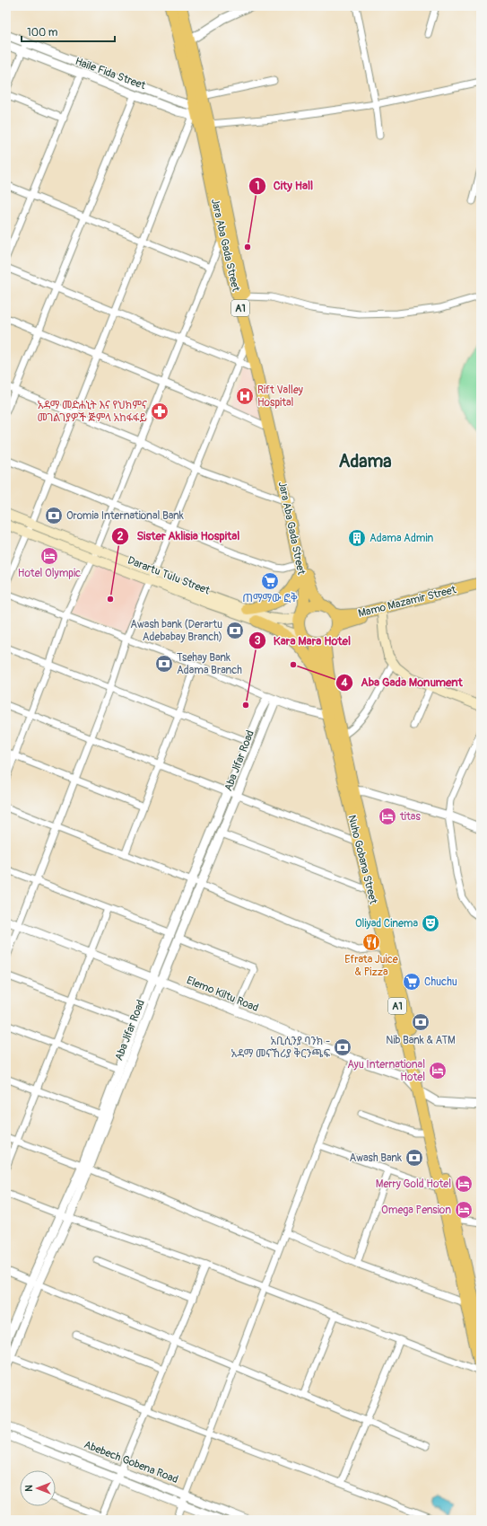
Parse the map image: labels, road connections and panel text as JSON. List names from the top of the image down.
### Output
{
  "streets": {
    "main road": [
      "Jara Aba Gada Street",
      "A1",
      "Darartu Tulu Street",
      "Mamo Mazamir Street",
      "Nuho Gobana Street"
    ],
    "street": [
      "Haile Fida Street",
      "Aba Jifar Road",
      "Elemo Kiltu Road",
      "Abebech Gobena Road"
    ]
  },
  "crossings": [
    ["Haile Fida Street", "Jara Aba Gada Street"],
    ["Jara Aba Gada Street", "Darartu Tulu Street"],
    ["Jara Aba Gada Street", "Mamo Mazamir Street"],
    ["Jara Aba Gada Street", "Nuho Gobana Street"],
    ["Darartu Tulu Street", "Mamo Mazamir Street"],
    ["Darartu Tulu Street", "Nuho Gobana Street"],
    ["Mamo Mazamir Street", "Nuho Gobana Street"],
    ["Aba Jifar Road", "Elemo Kiltu Road"],
    ["Nuho Gobana Street", "Elemo Kiltu Road"]
  ],
  "districts": ["Adama"],
  "places": {
    "other": [
      "City Hall",
      "Sister Aklisia Hospital",
      "Aba Gada Monument",
      "Kara Mara Hotel"
    ],
    "hospital": ["Rift Valley Hospital"],
    "pharmacy": ["አዳማ መድሐኒት እና የህክምና መገልገያዎች ጅምላ አከፋፋይ"],
    "bank": [
      "Oromia International Bank",
      "Awash bank (Derartu Adebabay Branch)",
      "Tsehay Bank Adama Branch",
      "Nib Bank & ATM",
      "አቢሲንያ ባንክ - አዳማ መናኸሪያ ቅርንጫፍ",
      "Awash Bank"
    ],
    "building": ["Adama Admin"],
    "hotel": [
      "Hotel Olympic",
      "titas",
      "Ayu International Hotel",
      "Merry Gold Hotel",
      "Omega Pension"
    ],
    "supermarket": ["ጠማማው ፎቅ", "Chuchu"],
    "theatre": ["Oliyad Cinema"],
    "restaurant": ["Efrata Juice & Pizza"]
  },
  "scale_bar": "100 m",
  "north": "left"
}
